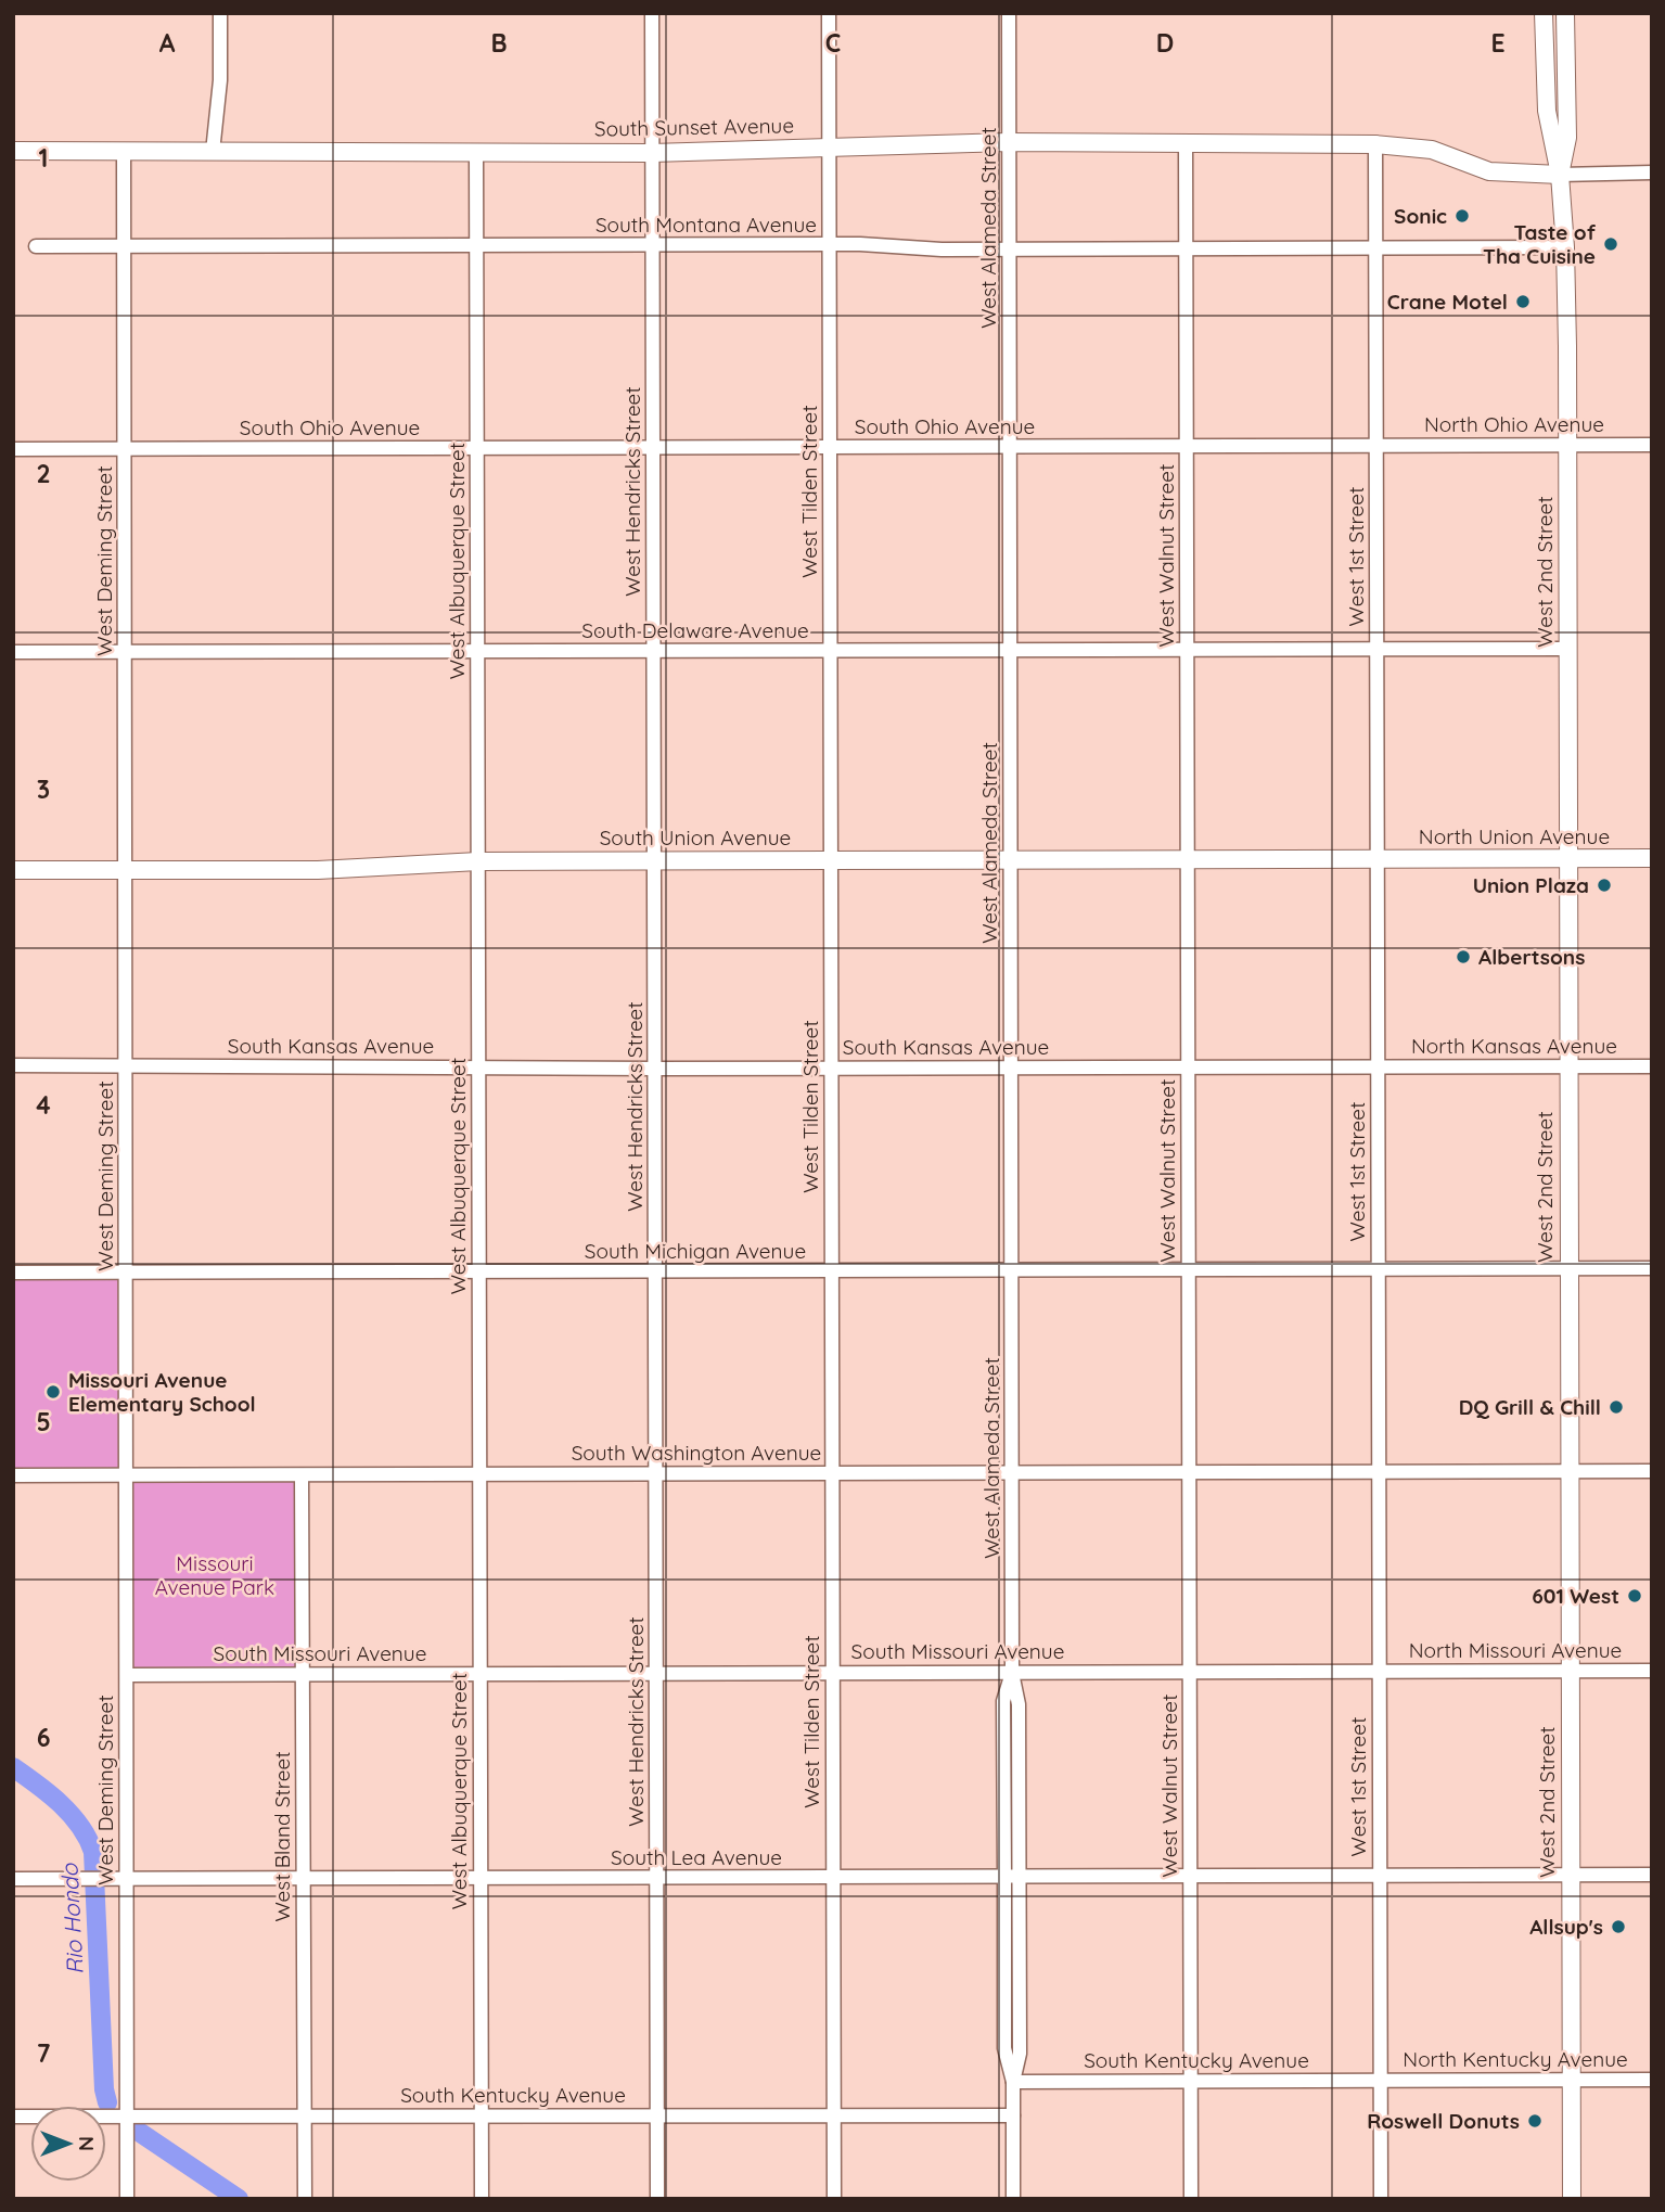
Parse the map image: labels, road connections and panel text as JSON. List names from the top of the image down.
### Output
{
  "streets": {
    "main road": [
      "South Sunset Avenue",
      "West 2nd Street",
      "North Union Avenue",
      "South Union Avenue"
    ],
    "street": [
      "South Montana Avenue",
      "West Alameda Street",
      "North Ohio Avenue",
      "South Ohio Avenue",
      "West Hendricks Street",
      "West Tilden Street",
      "West Walnut Street",
      "West 1st Street",
      "West Deming Street",
      "West Albuquerque Street",
      "South Delaware Avenue",
      "South Kansas Avenue",
      "North Kansas Avenue",
      "South Michigan Avenue",
      "South Washington Avenue",
      "North Missouri Avenue",
      "South Missouri Avenue",
      "West Bland Street",
      "South Lea Avenue",
      "North Kentucky Avenue",
      "South Kentucky Avenue"
    ]
  },
  "crossings": [
    ["South Sunset Avenue", "West Alameda Street"],
    ["South Sunset Avenue", "West Hendricks Street"],
    ["South Sunset Avenue", "West Tilden Street"],
    ["South Sunset Avenue", "West Walnut Street"],
    ["South Sunset Avenue", "West 1st Street"],
    ["South Sunset Avenue", "West Deming Street"],
    ["South Sunset Avenue", "West Albuquerque Street"],
    ["South Sunset Avenue", "West 2nd Street"],
    ["South Montana Avenue", "West Alameda Street"],
    ["South Montana Avenue", "West Hendricks Street"],
    ["South Montana Avenue", "West Tilden Street"],
    ["South Montana Avenue", "West Walnut Street"],
    ["South Montana Avenue", "West 1st Street"],
    ["South Montana Avenue", "West Deming Street"],
    ["South Montana Avenue", "West Albuquerque Street"],
    ["South Montana Avenue", "West 2nd Street"],
    ["West Alameda Street", "South Ohio Avenue"],
    ["West Alameda Street", "South Delaware Avenue"],
    ["West Alameda Street", "South Union Avenue"],
    ["West Alameda Street", "South Kansas Avenue"],
    ["West Alameda Street", "South Michigan Avenue"],
    ["West Alameda Street", "South Washington Avenue"],
    ["West Alameda Street", "South Missouri Avenue"],
    ["West Alameda Street", "South Lea Avenue"],
    ["West Alameda Street", "South Kentucky Avenue"],
    ["North Ohio Avenue", "South Ohio Avenue"],
    ["North Ohio Avenue", "West 1st Street"],
    ["North Ohio Avenue", "West 2nd Street"],
    ["South Ohio Avenue", "West Hendricks Street"],
    ["South Ohio Avenue", "West Tilden Street"],
    ["South Ohio Avenue", "West Walnut Street"],
    ["South Ohio Avenue", "West 1st Street"],
    ["South Ohio Avenue", "West Deming Street"],
    ["South Ohio Avenue", "West Albuquerque Street"],
    ["West Hendricks Street", "South Delaware Avenue"],
    ["West Hendricks Street", "South Union Avenue"],
    ["West Hendricks Street", "South Kansas Avenue"],
    ["West Hendricks Street", "South Michigan Avenue"],
    ["West Hendricks Street", "South Washington Avenue"],
    ["West Hendricks Street", "South Missouri Avenue"],
    ["West Hendricks Street", "South Lea Avenue"],
    ["West Hendricks Street", "South Kentucky Avenue"],
    ["West Tilden Street", "South Delaware Avenue"],
    ["West Tilden Street", "South Union Avenue"],
    ["West Tilden Street", "South Kansas Avenue"],
    ["West Tilden Street", "South Michigan Avenue"],
    ["West Tilden Street", "South Washington Avenue"],
    ["West Tilden Street", "South Missouri Avenue"],
    ["West Tilden Street", "South Lea Avenue"],
    ["West Tilden Street", "South Kentucky Avenue"],
    ["West Walnut Street", "South Delaware Avenue"],
    ["West Walnut Street", "South Union Avenue"],
    ["West Walnut Street", "South Kansas Avenue"],
    ["West Walnut Street", "South Michigan Avenue"],
    ["West Walnut Street", "South Washington Avenue"],
    ["West Walnut Street", "South Missouri Avenue"],
    ["West Walnut Street", "South Lea Avenue"],
    ["West Walnut Street", "South Kentucky Avenue"],
    ["West 1st Street", "South Delaware Avenue"],
    ["West 1st Street", "North Union Avenue"],
    ["West 1st Street", "South Union Avenue"],
    ["West 1st Street", "South Kansas Avenue"],
    ["West 1st Street", "North Kansas Avenue"],
    ["West 1st Street", "South Michigan Avenue"],
    ["West 1st Street", "South Washington Avenue"],
    ["West 1st Street", "North Missouri Avenue"],
    ["West 1st Street", "South Missouri Avenue"],
    ["West 1st Street", "South Lea Avenue"],
    ["West 1st Street", "North Kentucky Avenue"],
    ["West 1st Street", "South Kentucky Avenue"],
    ["West Deming Street", "South Delaware Avenue"],
    ["West Deming Street", "South Union Avenue"],
    ["West Deming Street", "South Kansas Avenue"],
    ["West Deming Street", "South Michigan Avenue"],
    ["West Deming Street", "South Washington Avenue"],
    ["West Deming Street", "South Missouri Avenue"],
    ["West Deming Street", "South Lea Avenue"],
    ["West Deming Street", "South Kentucky Avenue"],
    ["West Albuquerque Street", "South Delaware Avenue"],
    ["West Albuquerque Street", "South Union Avenue"],
    ["West Albuquerque Street", "South Kansas Avenue"],
    ["West Albuquerque Street", "South Michigan Avenue"],
    ["West Albuquerque Street", "South Washington Avenue"],
    ["West Albuquerque Street", "South Missouri Avenue"],
    ["West Albuquerque Street", "South Lea Avenue"],
    ["West Albuquerque Street", "South Kentucky Avenue"],
    ["West 2nd Street", "South Delaware Avenue"],
    ["West 2nd Street", "North Union Avenue"],
    ["West 2nd Street", "North Kansas Avenue"],
    ["West 2nd Street", "South Michigan Avenue"],
    ["West 2nd Street", "South Washington Avenue"],
    ["West 2nd Street", "North Missouri Avenue"],
    ["West 2nd Street", "South Lea Avenue"],
    ["West 2nd Street", "North Kentucky Avenue"],
    ["North Union Avenue", "South Union Avenue"],
    ["South Kansas Avenue", "North Kansas Avenue"],
    ["South Washington Avenue", "West Bland Street"],
    ["North Missouri Avenue", "South Missouri Avenue"],
    ["South Missouri Avenue", "West Bland Street"],
    ["West Bland Street", "South Lea Avenue"],
    ["West Bland Street", "South Kentucky Avenue"],
    ["North Kentucky Avenue", "South Kentucky Avenue"]
  ],
  "water": ["Rio Hondo"],
  "parks": ["Missouri Avenue Park"],
  "places": [
    "Sonic",
    "Taste of Tha Cuisine",
    "Crane Motel",
    "Union Plaza",
    "Albertsons",
    "Missouri Avenue Elementary School",
    "DQ Grill & Chill",
    "601 West",
    "Allsup's",
    "Roswell Donuts"
  ],
  "north": "right",
  "grid": {
    "columns": [
      "A",
      "B",
      "C",
      "D",
      "E"
    ],
    "rows": [
      "1",
      "2",
      "3",
      "4",
      "5",
      "6",
      "7"
    ]
  }
}
